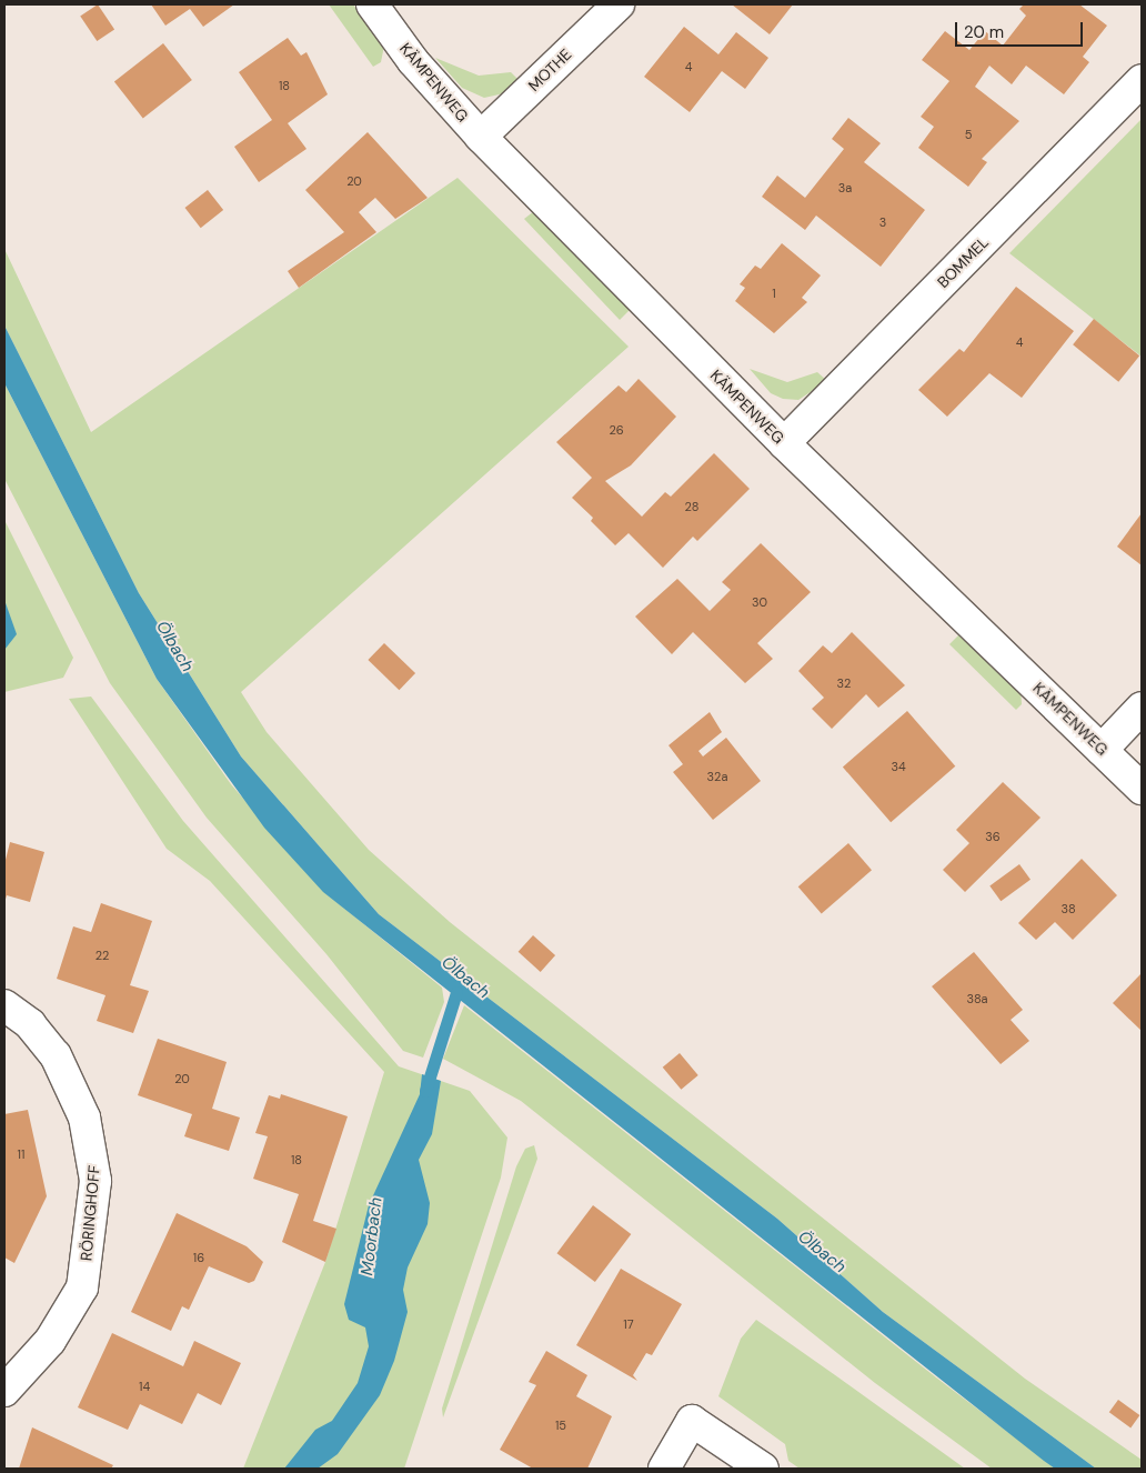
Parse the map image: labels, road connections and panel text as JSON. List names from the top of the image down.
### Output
{
  "streets": {
    "street": [
      "MOTHE",
      "KÄMPENWEG",
      "BOMMEL",
      "RÖRINGHOFF"
    ]
  },
  "crossings": [
    ["MOTHE", "KÄMPENWEG"],
    ["KÄMPENWEG", "BOMMEL"]
  ],
  "water": ["Ölbach", "Moorbach"],
  "house_numbers": [
    "4",
    "18",
    "5",
    "20",
    "3a",
    "3",
    "1",
    "4",
    "26",
    "28",
    "30",
    "32",
    "34",
    "32a",
    "36",
    "38",
    "22",
    "38a",
    "20",
    "11",
    "18",
    "16",
    "17",
    "14",
    "15"
  ],
  "scale_bar": "20 m"
}
